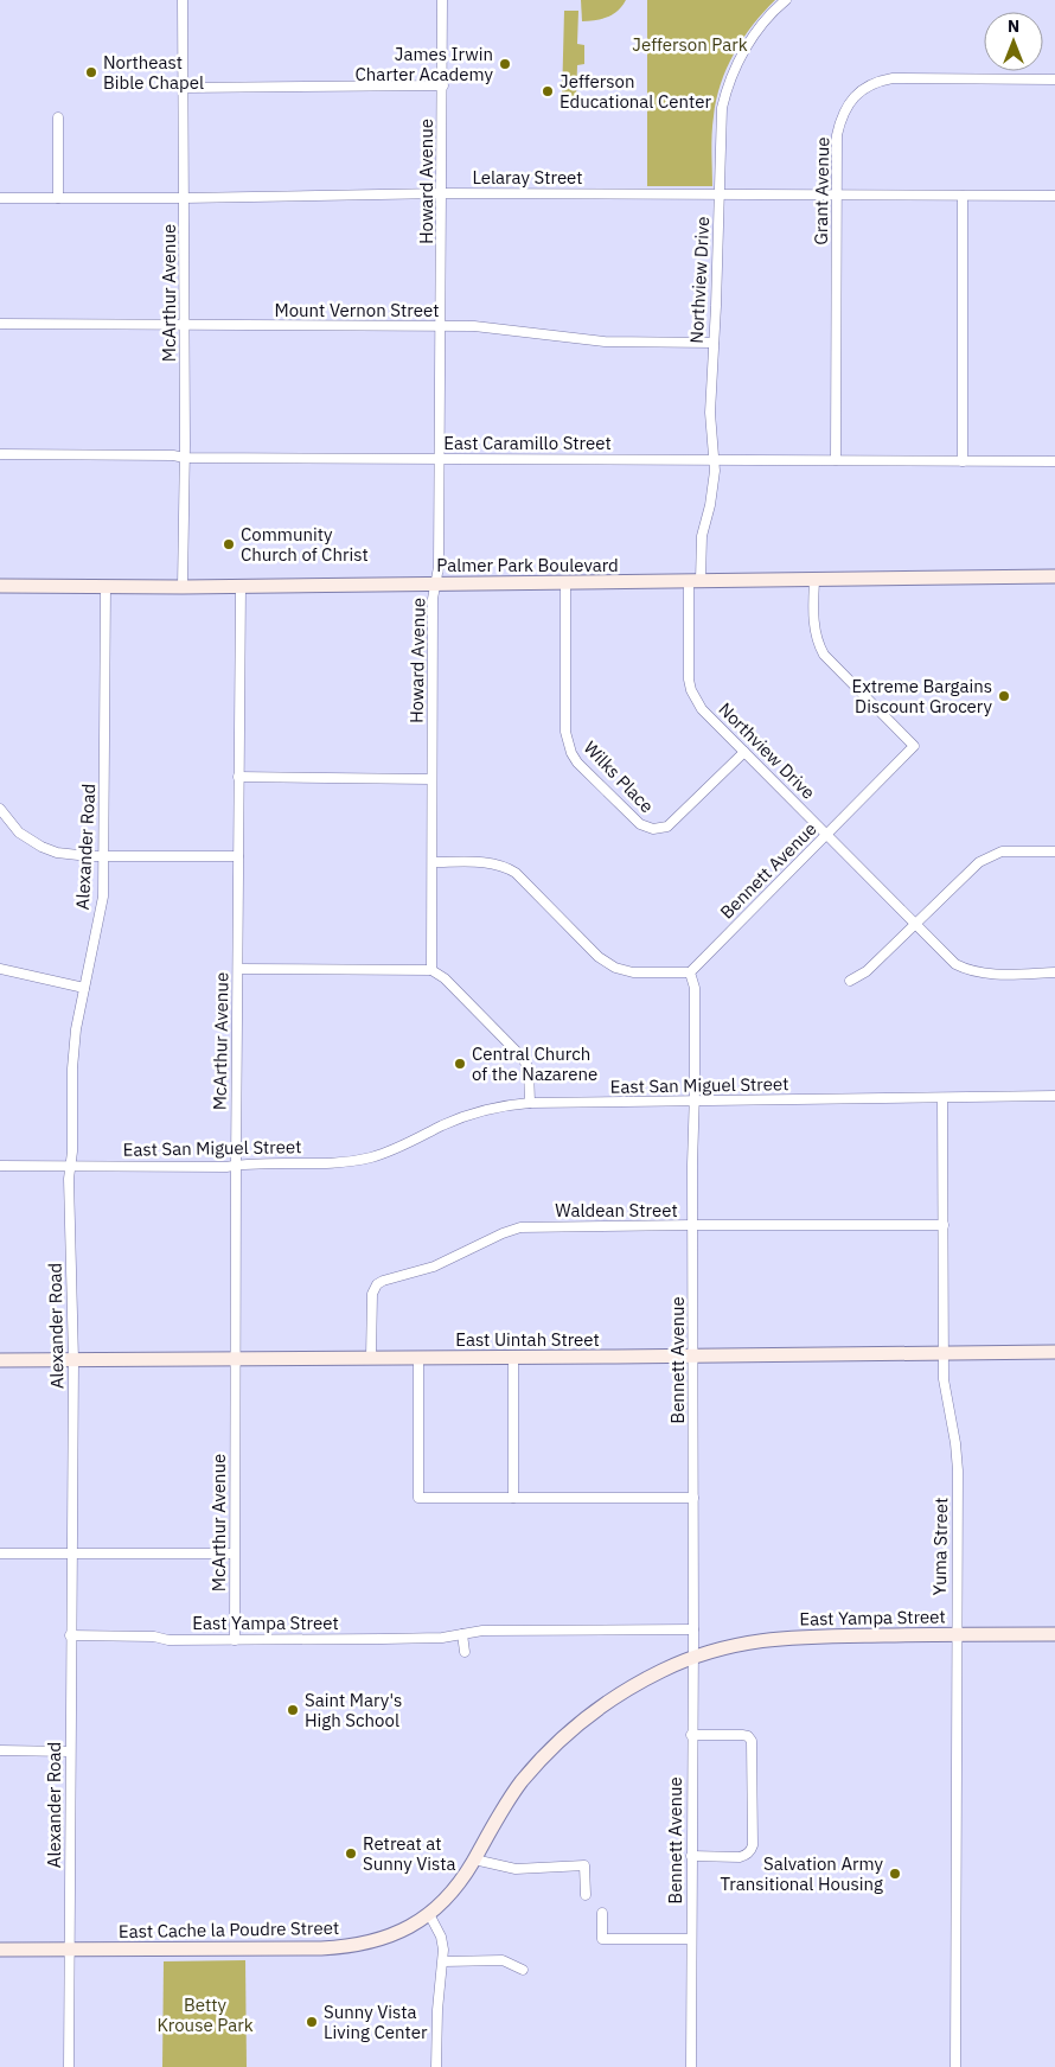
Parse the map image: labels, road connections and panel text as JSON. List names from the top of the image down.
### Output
{
  "streets": {
    "main road": [
      "Palmer Park Boulevard",
      "East Uintah Street",
      "East Yampa Street",
      "East Cache la Poudre Street"
    ],
    "street": [
      "Lelaray Street",
      "Howard Avenue",
      "Grant Avenue",
      "Northview Drive",
      "McArthur Avenue",
      "Mount Vernon Street",
      "East Caramillo Street",
      "Wilks Place",
      "Alexander Road",
      "Bennett Avenue",
      "East San Miguel Street",
      "Waldean Street",
      "Yuma Street"
    ]
  },
  "crossings": [
    ["Lelaray Street", "Howard Avenue"],
    ["Lelaray Street", "Grant Avenue"],
    ["Lelaray Street", "Northview Drive"],
    ["Lelaray Street", "McArthur Avenue"],
    ["Howard Avenue", "Mount Vernon Street"],
    ["Howard Avenue", "East Caramillo Street"],
    ["Howard Avenue", "Palmer Park Boulevard"],
    ["Grant Avenue", "East Caramillo Street"],
    ["Northview Drive", "Mount Vernon Street"],
    ["Northview Drive", "East Caramillo Street"],
    ["Northview Drive", "Palmer Park Boulevard"],
    ["Northview Drive", "Wilks Place"],
    ["Northview Drive", "Bennett Avenue"],
    ["McArthur Avenue", "Mount Vernon Street"],
    ["McArthur Avenue", "East Caramillo Street"],
    ["McArthur Avenue", "Palmer Park Boulevard"],
    ["McArthur Avenue", "East San Miguel Street"],
    ["McArthur Avenue", "East Uintah Street"],
    ["McArthur Avenue", "East Yampa Street"],
    ["Palmer Park Boulevard", "Wilks Place"],
    ["Palmer Park Boulevard", "Alexander Road"],
    ["Palmer Park Boulevard", "Bennett Avenue"],
    ["Alexander Road", "East San Miguel Street"],
    ["Alexander Road", "East Uintah Street"],
    ["Alexander Road", "East Yampa Street"],
    ["Alexander Road", "East Cache la Poudre Street"],
    ["Bennett Avenue", "East San Miguel Street"],
    ["Bennett Avenue", "Waldean Street"],
    ["Bennett Avenue", "East Uintah Street"],
    ["Bennett Avenue", "East Yampa Street"],
    ["Bennett Avenue", "East Cache la Poudre Street"],
    ["East San Miguel Street", "Yuma Street"],
    ["Waldean Street", "East Uintah Street"],
    ["Waldean Street", "Yuma Street"],
    ["East Uintah Street", "Yuma Street"],
    ["Yuma Street", "East Yampa Street"],
    ["East Yampa Street", "East Cache la Poudre Street"]
  ],
  "parks": ["Jefferson Park", "Betty Krouse Park"],
  "places": [
    "James Irwin Charter Academy",
    "Northeast Bible Chapel",
    "Jefferson Educational Center",
    "Community Church of Christ",
    "Extreme Bargains Discount Grocery",
    "Central Church of the Nazarene",
    "Saint Mary's High School",
    "Retreat at Sunny Vista",
    "Salvation Army Transitional Housing",
    "Sunny Vista Living Center"
  ],
  "north": "top"
}
